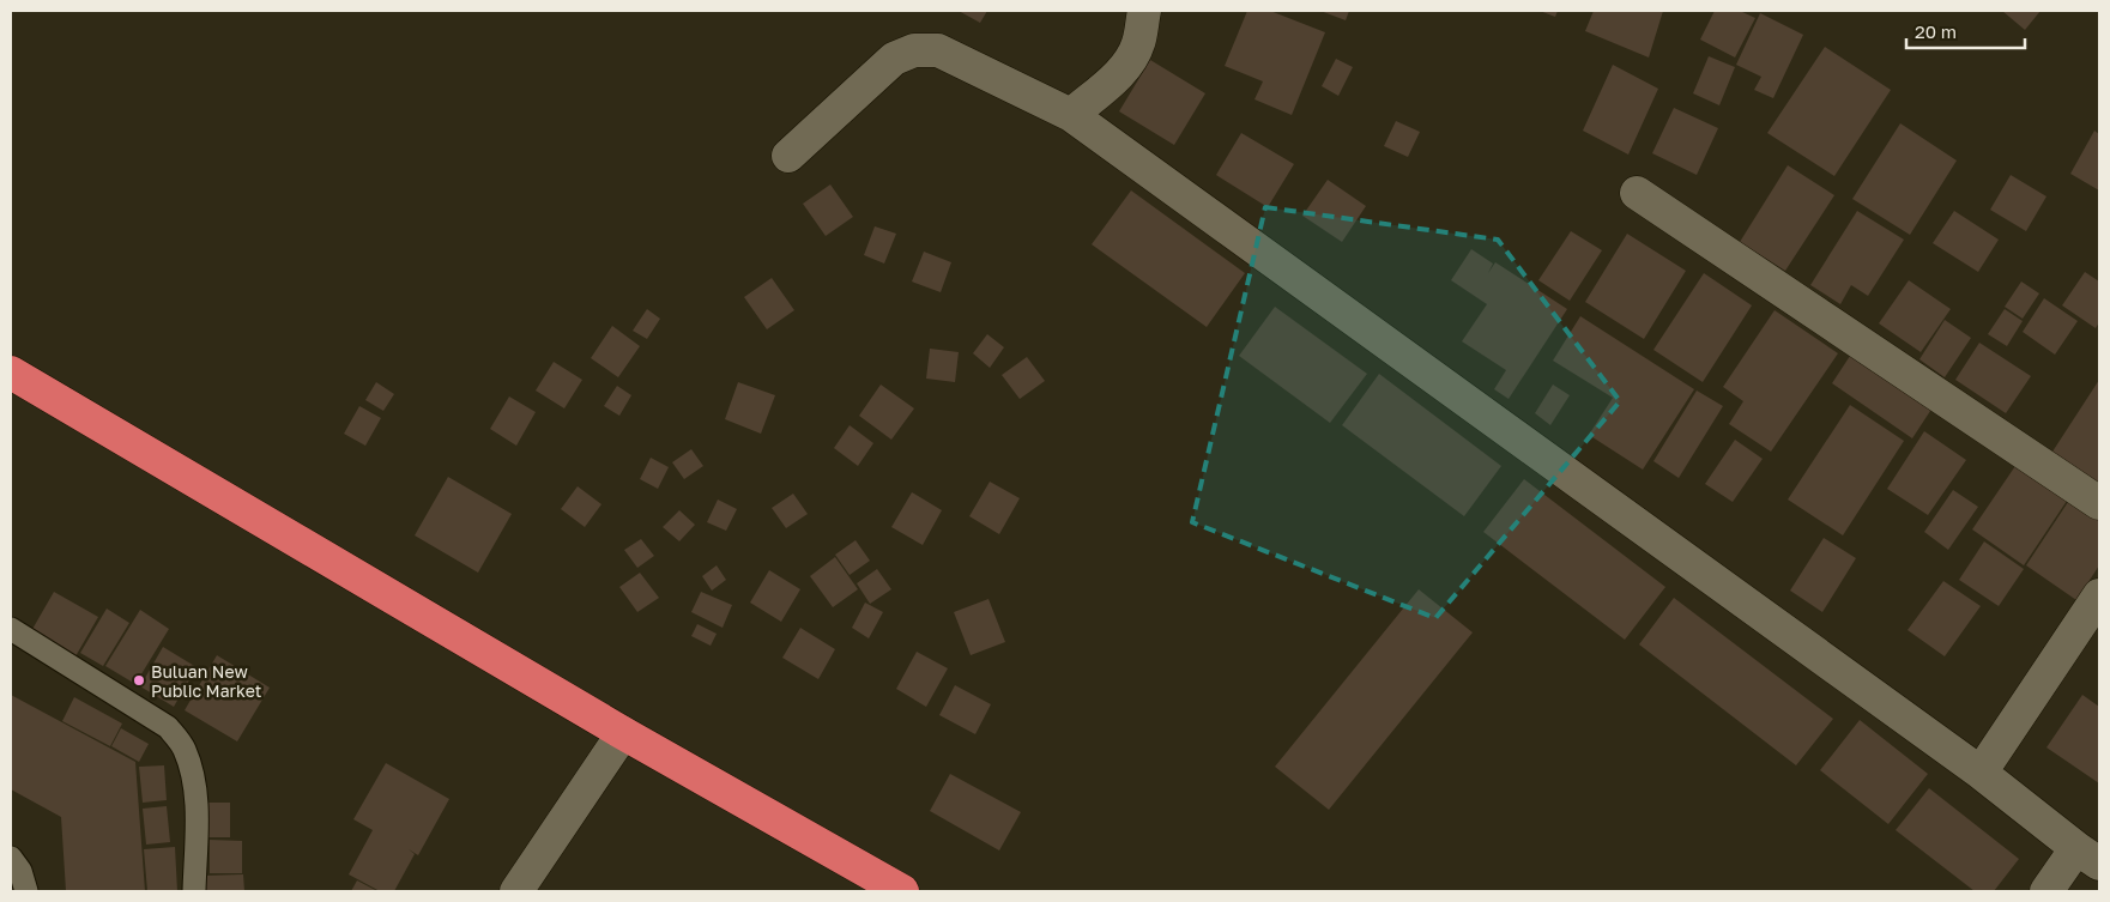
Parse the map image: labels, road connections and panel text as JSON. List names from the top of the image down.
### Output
{
  "places": ["Buluan New Public Market"],
  "scale_bar": "20 m"
}
